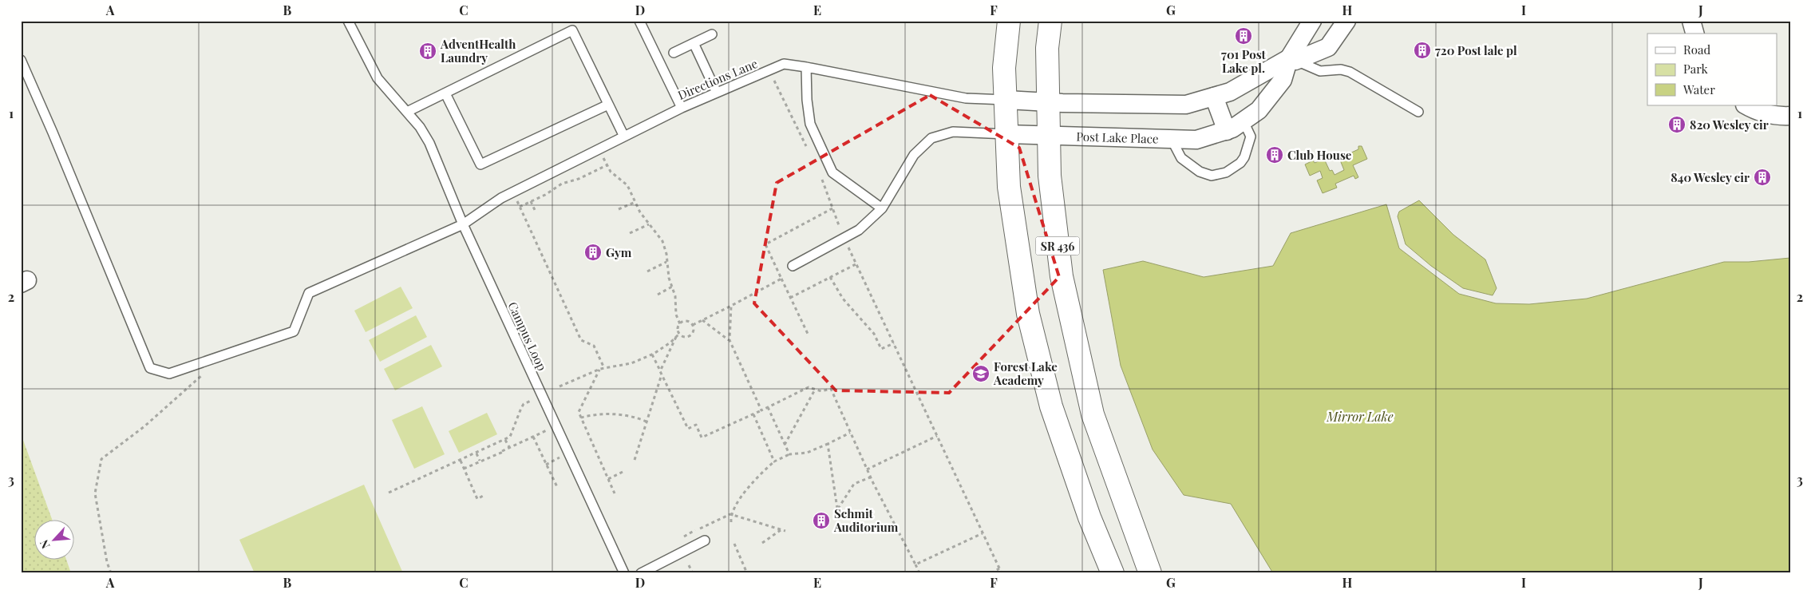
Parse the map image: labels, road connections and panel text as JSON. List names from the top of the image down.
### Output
{
  "streets": {
    "main road": ["SR 436"],
    "street": ["Post Lake Place"],
    "lane": ["Directions Lane", "Campus Loop"]
  },
  "crossings": [
    ["Directions Lane", "Post Lake Place"],
    ["Directions Lane", "SR 436"],
    ["Directions Lane", "Campus Loop"],
    ["Post Lake Place", "SR 436"]
  ],
  "water": ["Mirror Lake"],
  "places": {
    "building": [
      "701 Post Lake pl.",
      "720 Post lale pl",
      "AdventHealth Laundry",
      "820 Wesley cir",
      "Club House",
      "840 Wesley cir",
      "Gym",
      "Schmit Auditorium"
    ],
    "school or university": ["Forest Lake Academy"]
  },
  "legend": ["Road", "Park", "Water"],
  "north": "bottom left",
  "grid": {
    "columns": [
      "A",
      "B",
      "C",
      "D",
      "E",
      "F",
      "G",
      "H",
      "I",
      "J"
    ],
    "rows": ["1", "2", "3"]
  }
}
